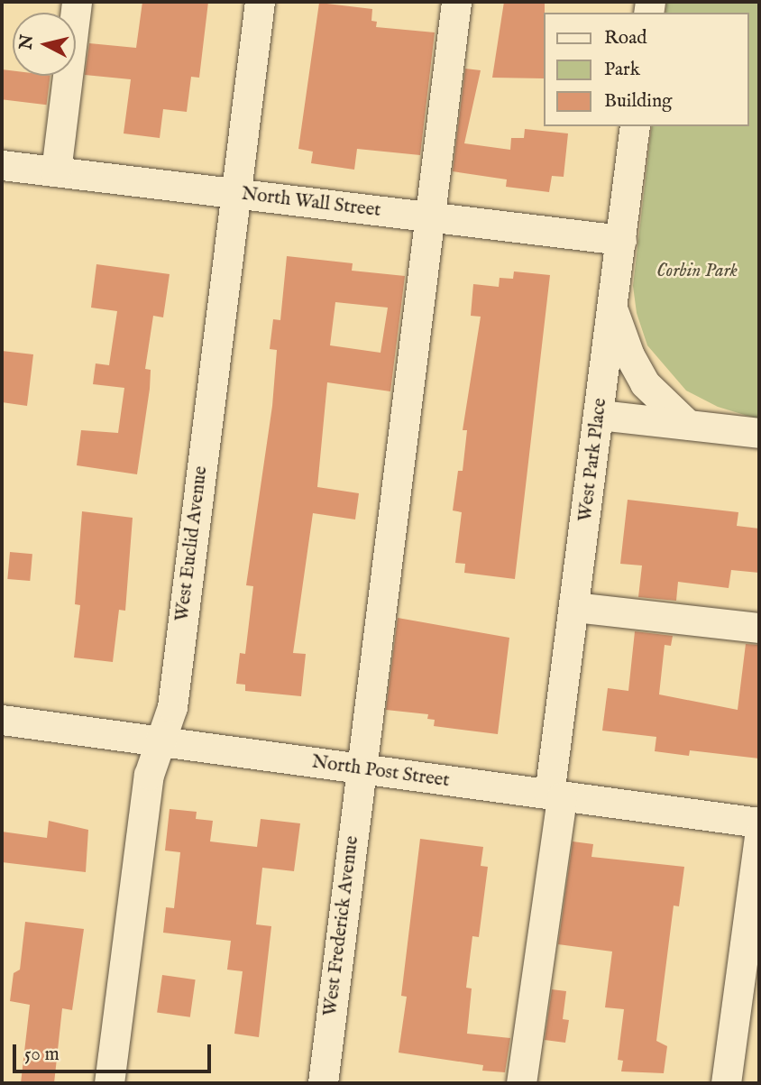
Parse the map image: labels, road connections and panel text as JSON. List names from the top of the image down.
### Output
{
  "streets": {
    "street": [
      "North Wall Street",
      "West Park Place",
      "West Euclid Avenue",
      "North Post Street",
      "West Frederick Avenue"
    ]
  },
  "crossings": [
    ["North Wall Street", "West Park Place"],
    ["North Wall Street", "West Euclid Avenue"],
    ["North Wall Street", "West Frederick Avenue"],
    ["West Park Place", "North Post Street"],
    ["West Euclid Avenue", "North Post Street"],
    ["North Post Street", "West Frederick Avenue"]
  ],
  "parks": ["Corbin Park"],
  "legend": ["Road", "Park", "Building"],
  "scale_bar": "50 m",
  "north": "left"
}
